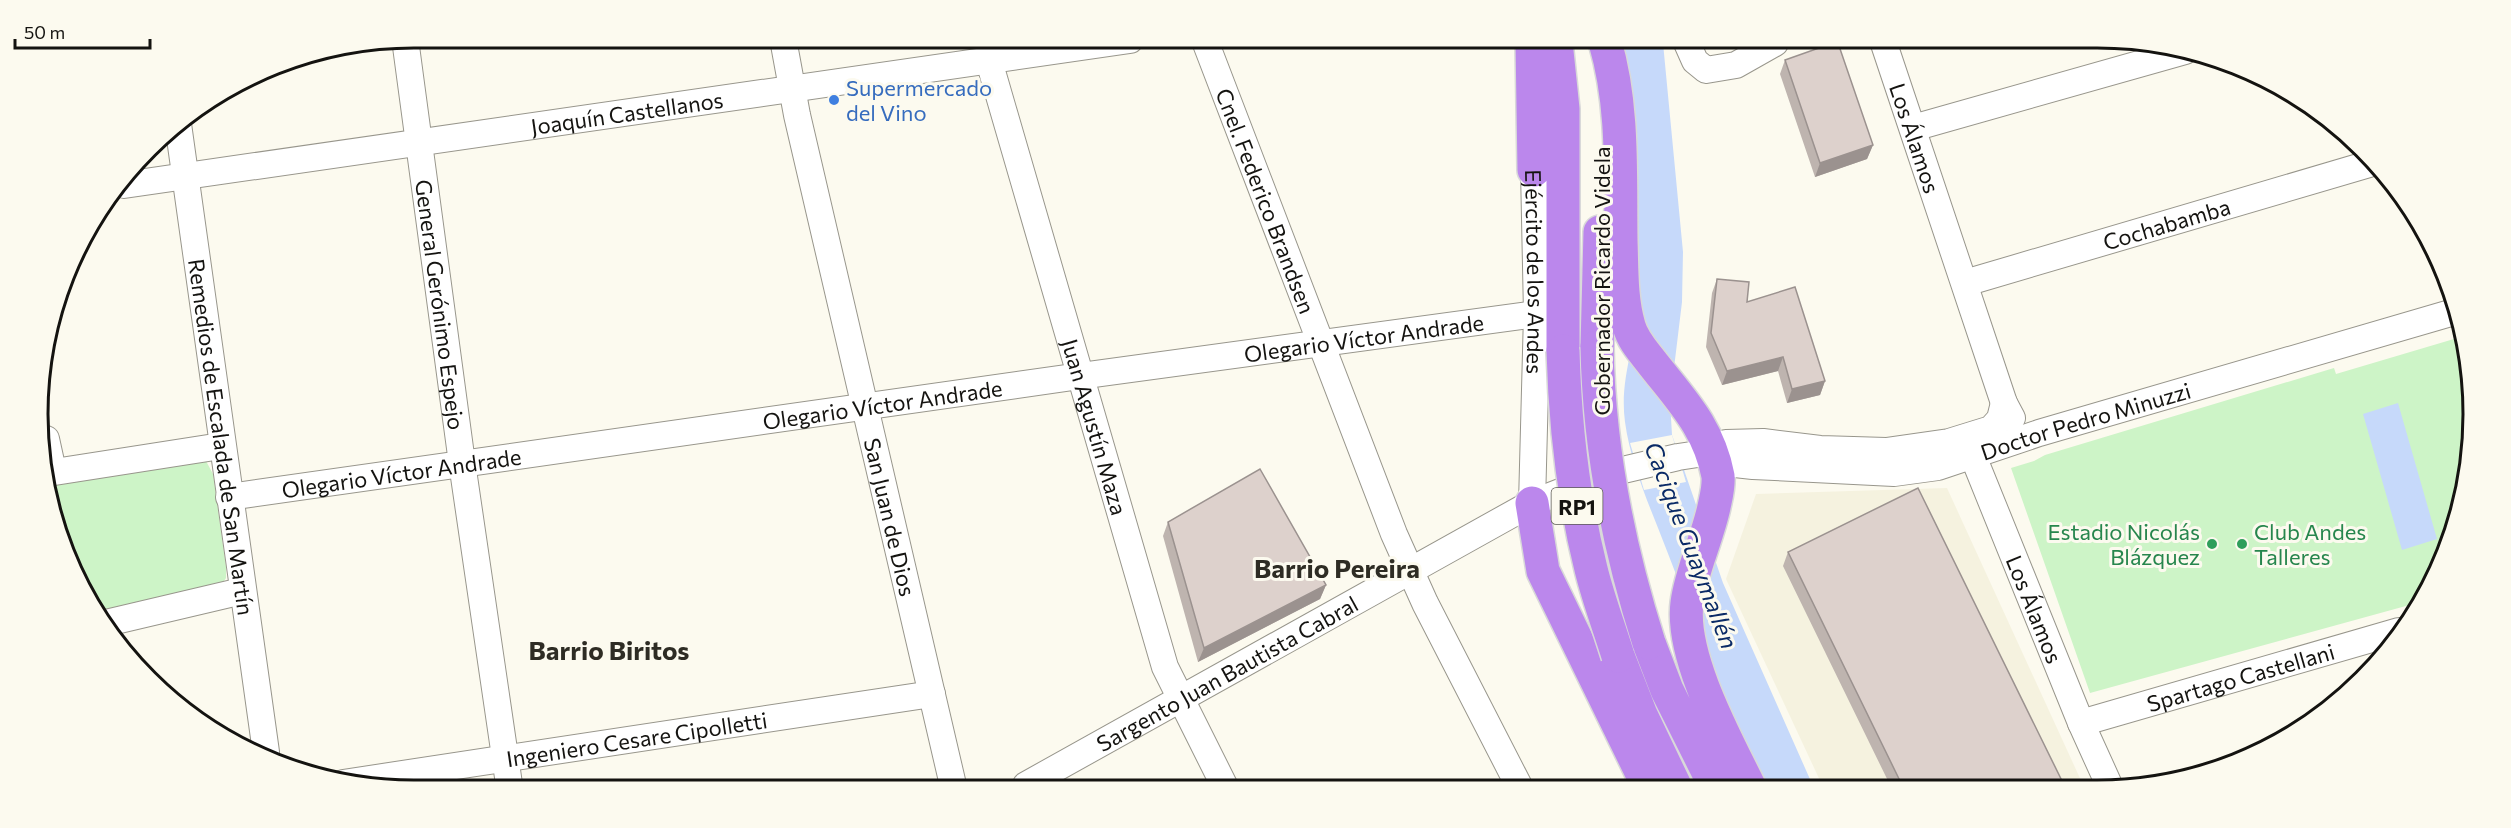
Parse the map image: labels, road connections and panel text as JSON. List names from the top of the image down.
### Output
{
  "streets": {
    "highway": ["Gobernador Ricardo Videla", "RP1"],
    "street": [
      "Joaquín Castellanos",
      "Los Álamos",
      "Cnel. Federico Brandsen",
      "Cochabamba",
      "Ejército de los Andes",
      "General Gerónimo Espejo",
      "Olegario Víctor Andrade",
      "Doctor Pedro Minuzzi",
      "Juan Agustín Maza",
      "Remedios de Escalada de San Martín",
      "San Juan de Dios",
      "Sargento Juan Bautista Cabral",
      "Spartago Castellani",
      "Ingeniero Cesare Cipolletti"
    ]
  },
  "crossings": [
    ["Joaquín Castellanos", "General Gerónimo Espejo"],
    ["Joaquín Castellanos", "Juan Agustín Maza"],
    ["Joaquín Castellanos", "Remedios de Escalada de San Martín"],
    ["Joaquín Castellanos", "San Juan de Dios"],
    ["Los Álamos", "Cochabamba"],
    ["Los Álamos", "Doctor Pedro Minuzzi"],
    ["Los Álamos", "Spartago Castellani"],
    ["Cnel. Federico Brandsen", "Olegario Víctor Andrade"],
    ["Cnel. Federico Brandsen", "Sargento Juan Bautista Cabral"],
    ["Ejército de los Andes", "Olegario Víctor Andrade"],
    ["Ejército de los Andes", "Sargento Juan Bautista Cabral"],
    ["General Gerónimo Espejo", "Olegario Víctor Andrade"],
    ["General Gerónimo Espejo", "Ingeniero Cesare Cipolletti"],
    ["Olegario Víctor Andrade", "Juan Agustín Maza"],
    ["Olegario Víctor Andrade", "Remedios de Escalada de San Martín"],
    ["Olegario Víctor Andrade", "San Juan de Dios"],
    ["Doctor Pedro Minuzzi", "Sargento Juan Bautista Cabral"],
    ["Juan Agustín Maza", "Sargento Juan Bautista Cabral"],
    ["San Juan de Dios", "Ingeniero Cesare Cipolletti"]
  ],
  "districts": ["Barrio Pereira", "Barrio Biritos"],
  "water": ["Cacique Guaymallén"],
  "places": ["Supermercado del Vino", "Estadio Nicolás Blázquez", "Club Andes Talleres"],
  "scale_bar": "50 m"
}
